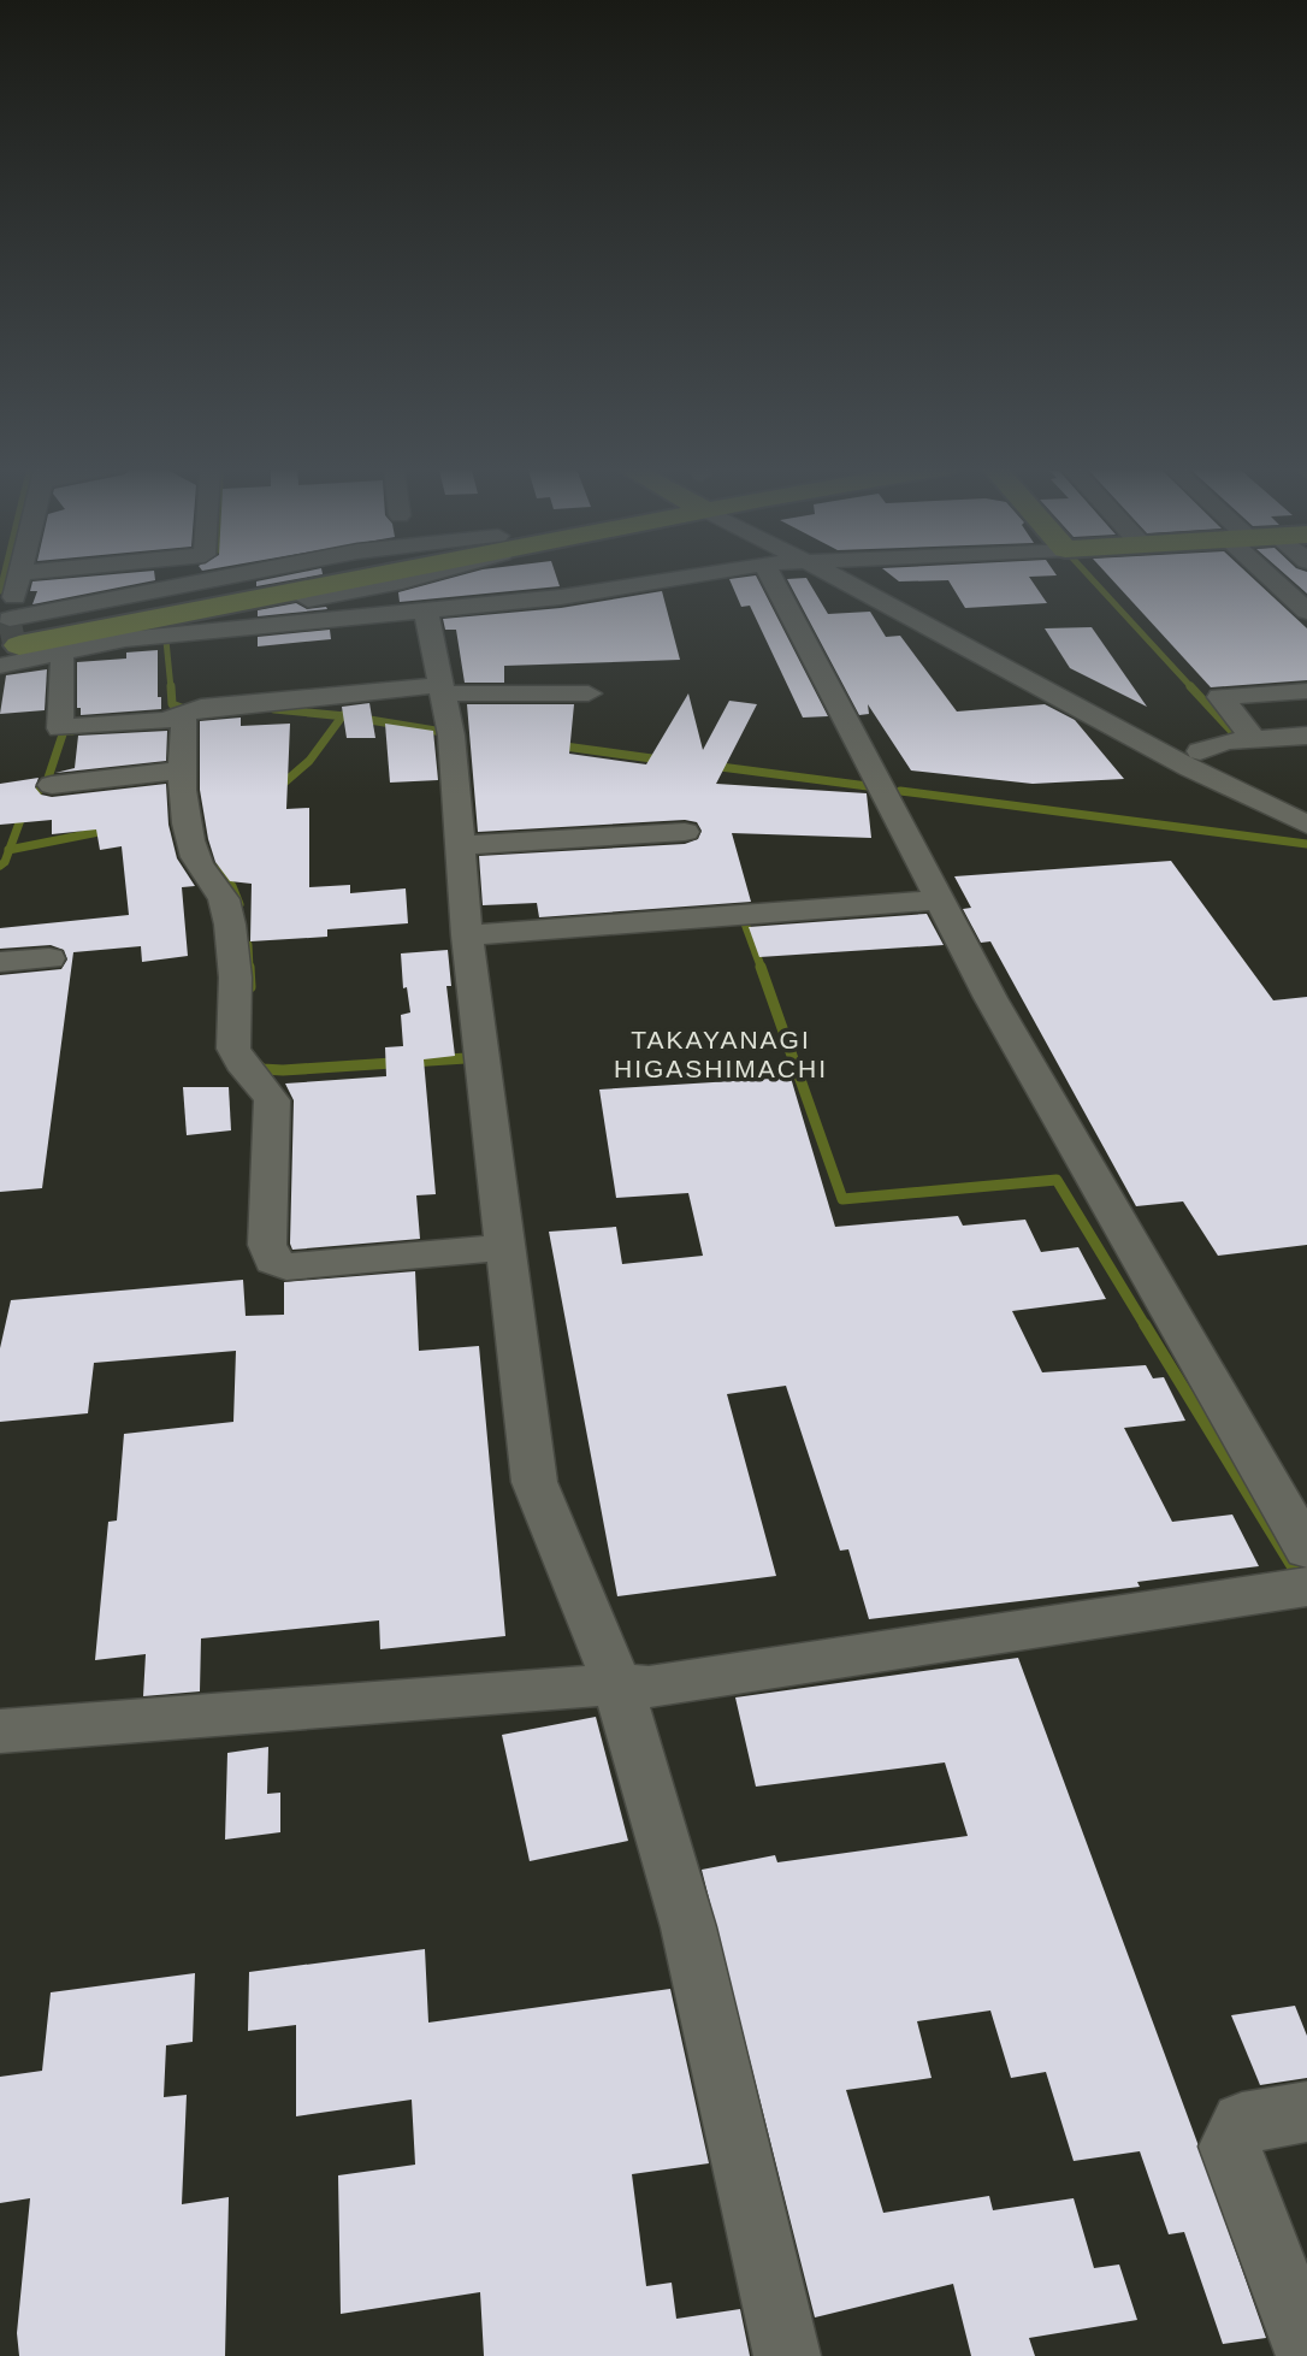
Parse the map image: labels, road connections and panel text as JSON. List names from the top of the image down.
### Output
{
  "districts": ["TAKAYANAGI HIGASHIMACHI"]
}
